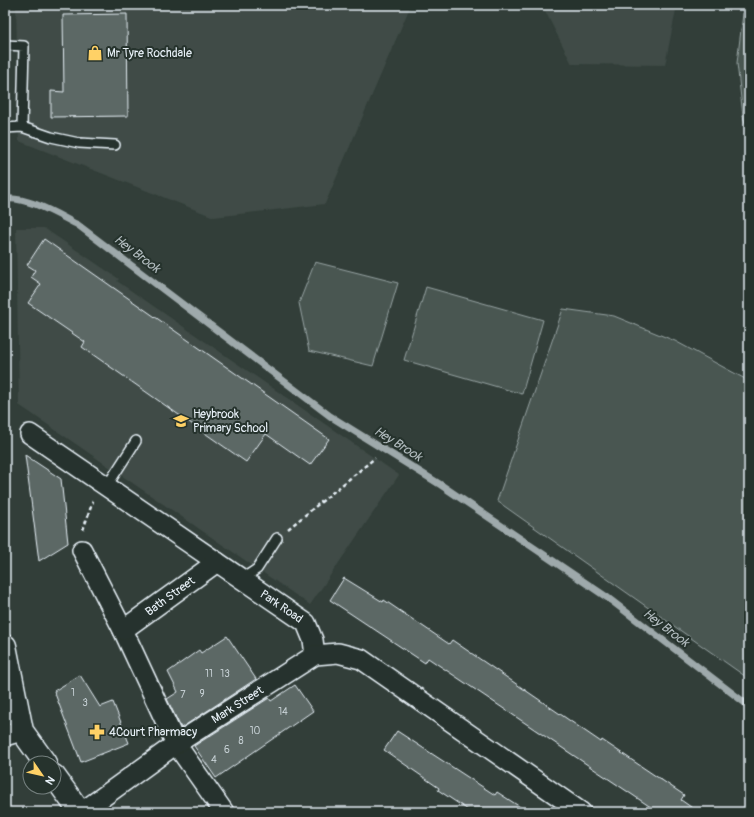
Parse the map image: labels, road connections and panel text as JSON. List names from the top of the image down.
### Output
{
  "streets": {
    "street": ["Bath Street", "Park Road", "Mark Street"]
  },
  "crossings": [
    ["Bath Street", "Park Road"],
    ["Park Road", "Mark Street"]
  ],
  "water": ["Hey Brook"],
  "places": {
    "shop": ["Mr Tyre Rochdale"],
    "school or university": ["Heybrook Primary School"],
    "pharmacy": ["4Court Pharmacy"]
  },
  "house_numbers": [
    "11",
    "13",
    "1",
    "9",
    "7",
    "3",
    "14",
    "10",
    "8",
    "6",
    "4"
  ],
  "north": "bottom right"
}
